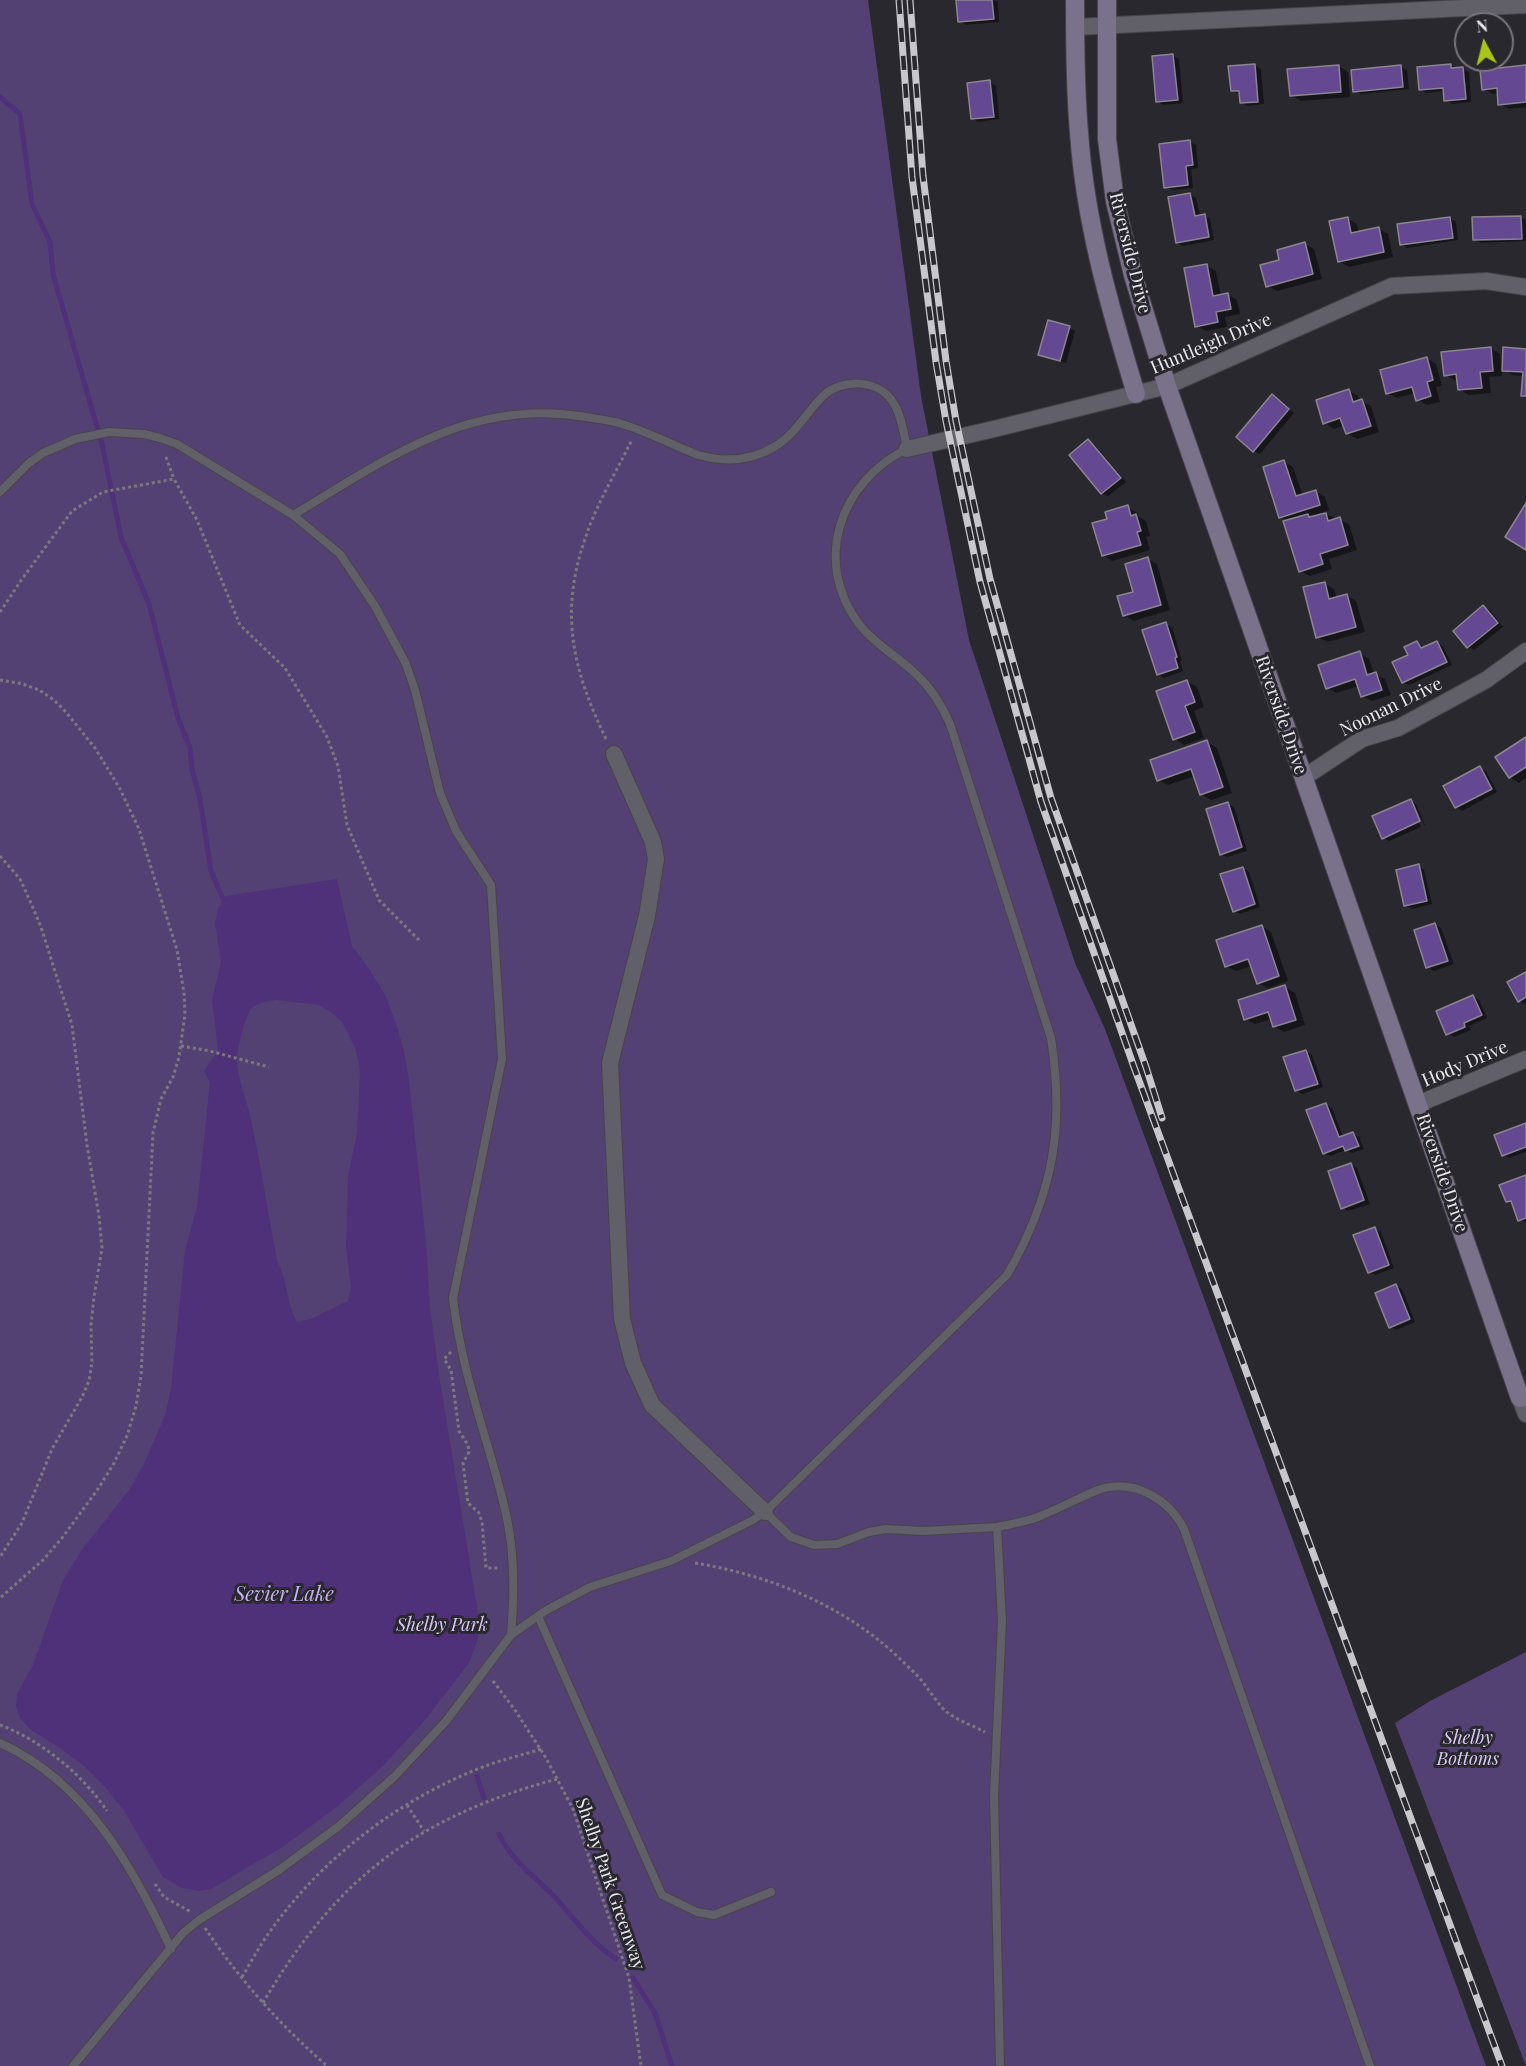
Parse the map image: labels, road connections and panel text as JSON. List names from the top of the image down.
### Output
{
  "streets": {
    "street": [
      "Riverside Drive",
      "Huntleigh Drive",
      "Noonan Drive",
      "Hody Drive"
    ],
    "path": ["Shelby Park Greenway"]
  },
  "crossings": [
    ["Riverside Drive", "Huntleigh Drive"],
    ["Riverside Drive", "Noonan Drive"],
    ["Riverside Drive", "Hody Drive"]
  ],
  "water": ["Sevier Lake"],
  "parks": ["Shelby Park", "Shelby Bottoms"],
  "north": "top"
}
